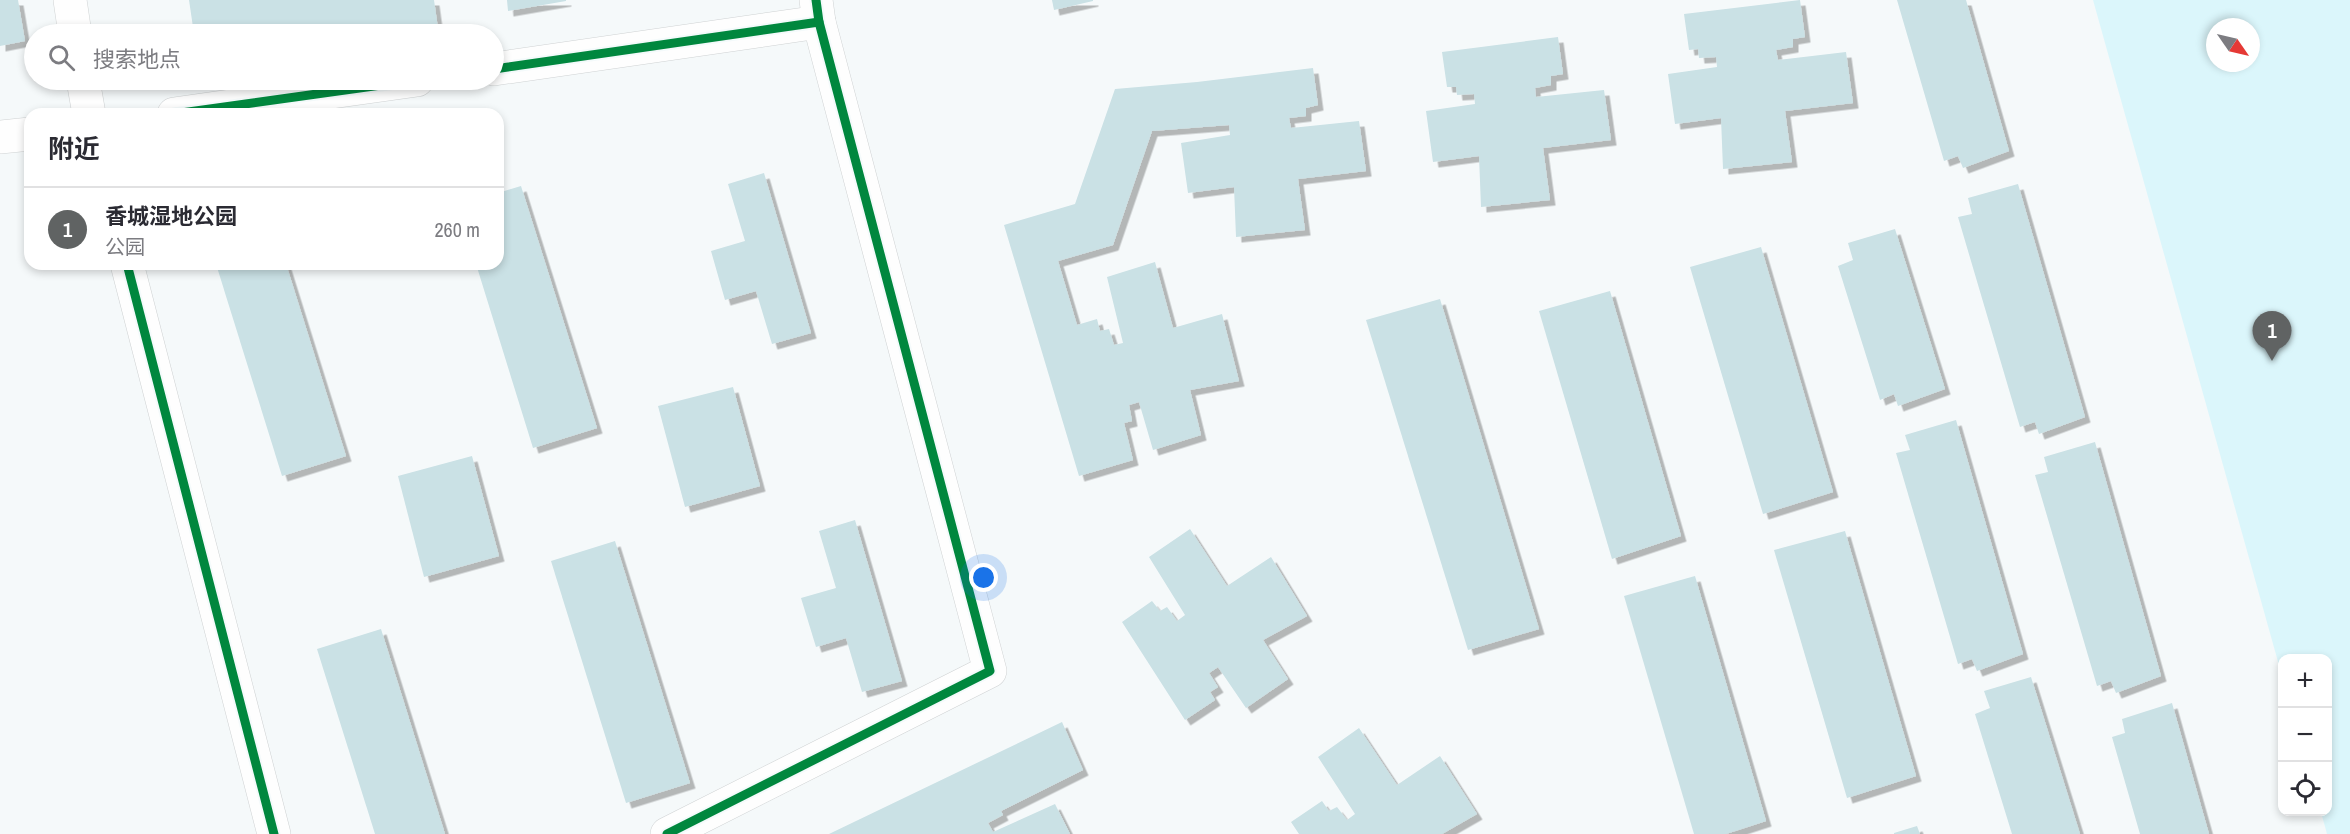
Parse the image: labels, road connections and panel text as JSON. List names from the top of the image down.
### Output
{
  "north": "bottom right",
  "page": {
    "search": "搜索地点",
    "heading": "附近",
    "list": [
      {
        "mark": "1",
        "name": "香城湿地公园",
        "note": "公园",
        "value": "260 m"
      }
    ],
    "pins": "1",
    "map_buttons": ["+", "−"]
  }
}
